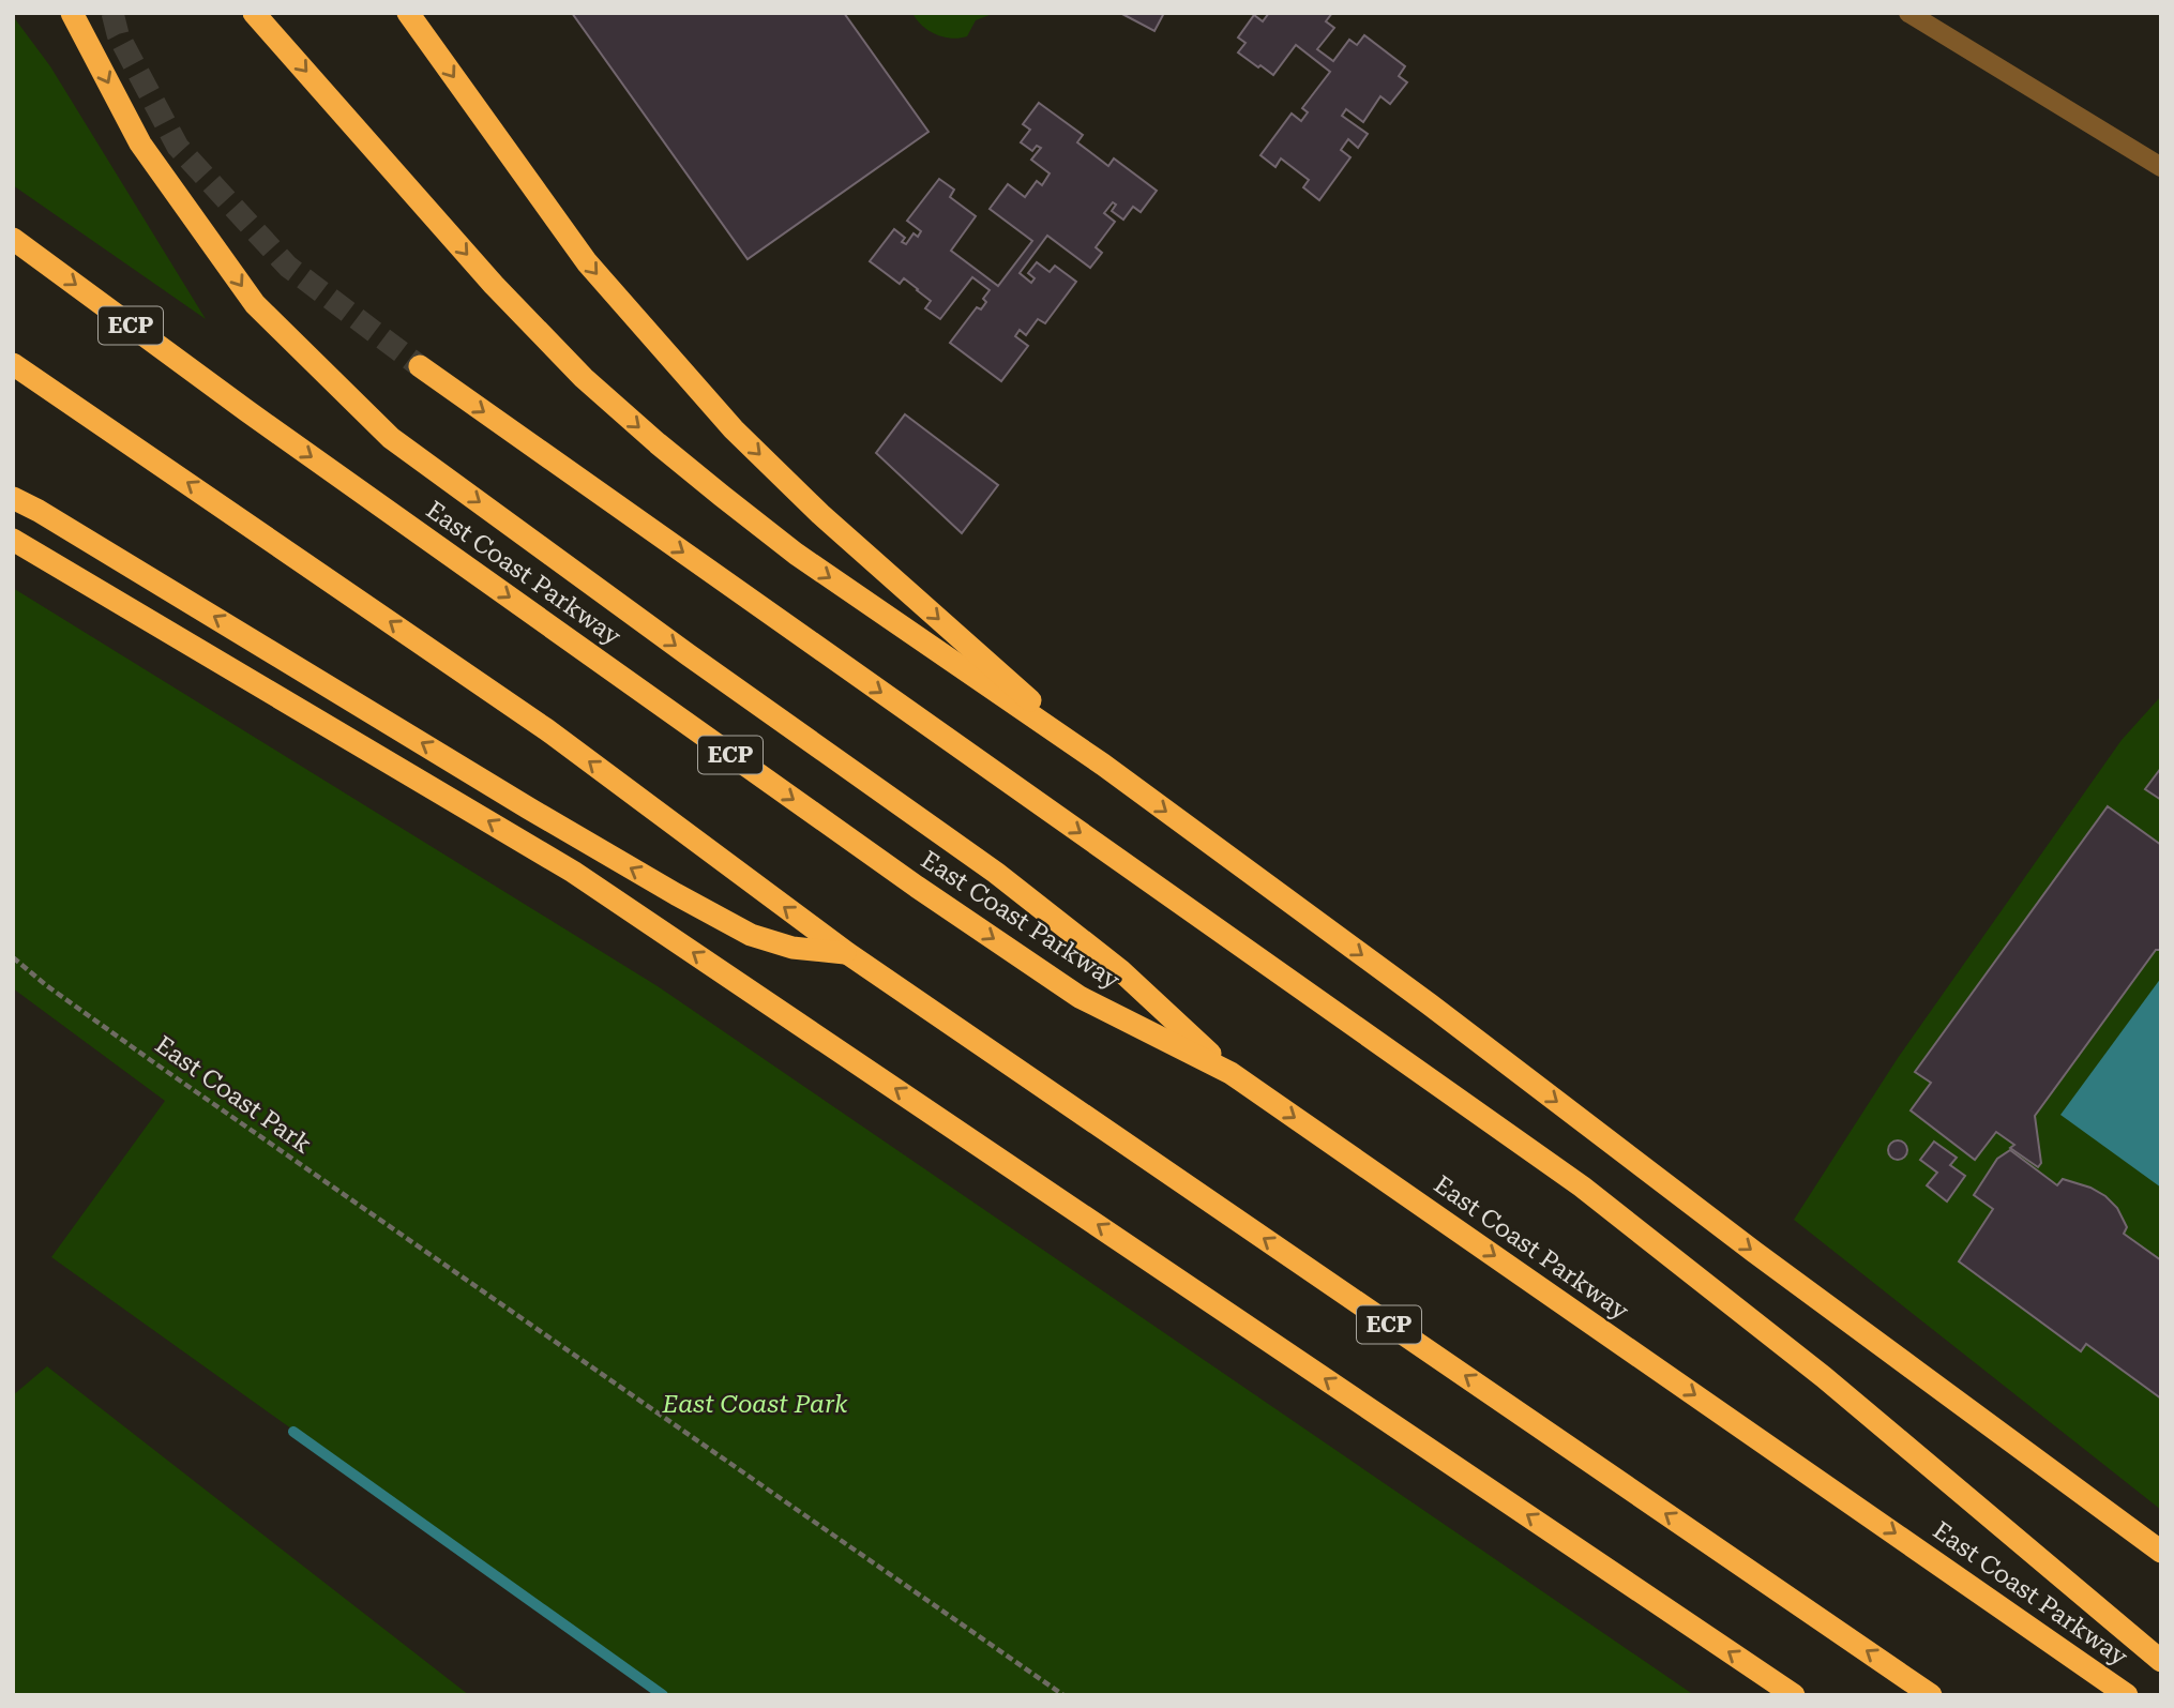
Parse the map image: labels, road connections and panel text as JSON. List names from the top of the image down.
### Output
{
  "streets": {
    "highway": ["ECP", "East Coast Parkway"],
    "path": ["East Coast Park"]
  },
  "parks": ["East Coast Park"]
}
